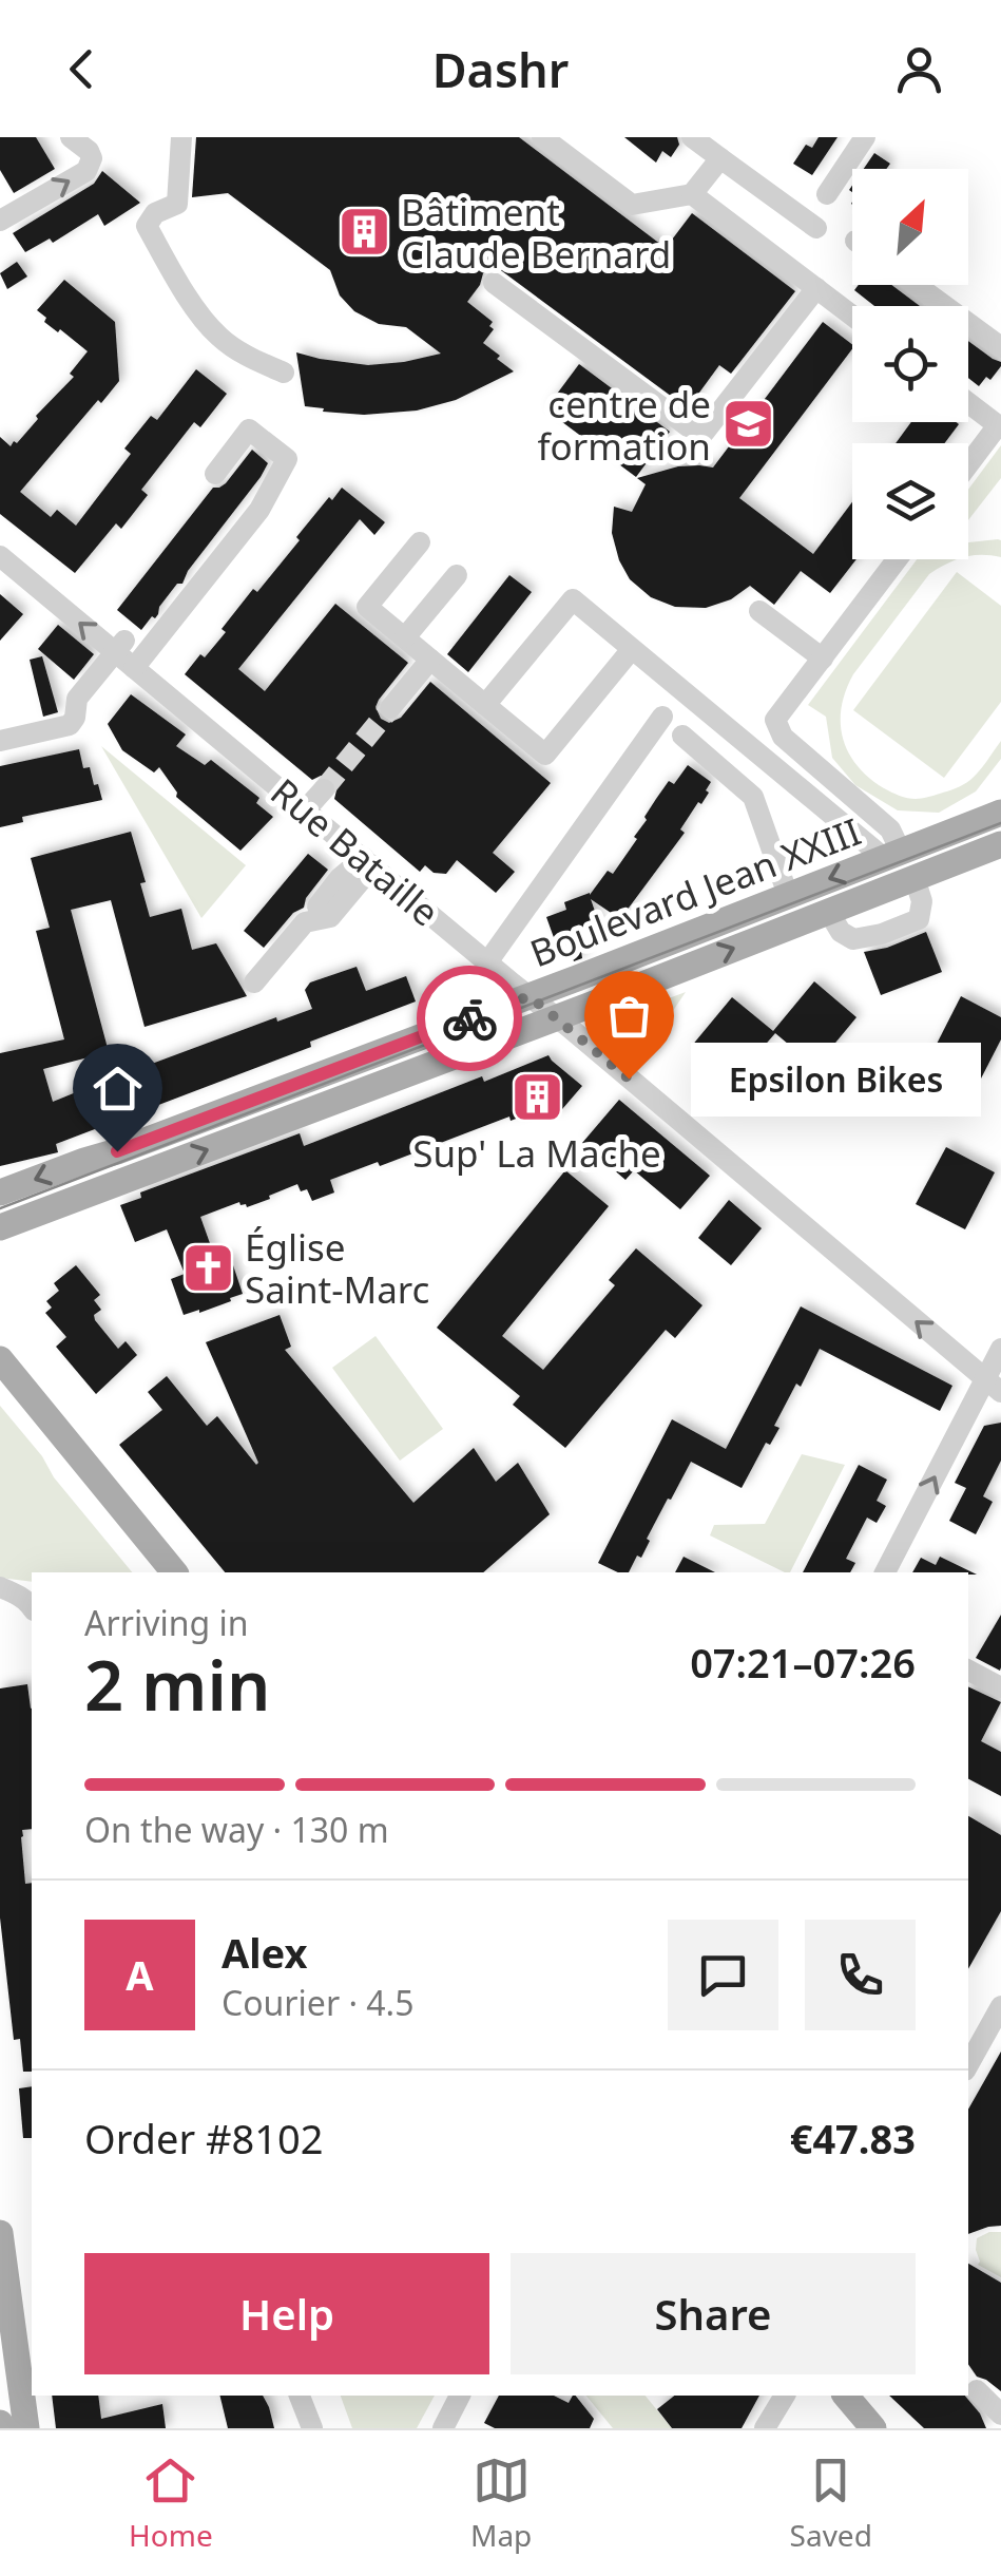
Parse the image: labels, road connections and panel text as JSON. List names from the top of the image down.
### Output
{
  "streets": {
    "main road": ["Boulevard Jean XXIII"],
    "street": ["Rue Bataille"]
  },
  "crossings": [
    ["Rue Bataille", "Boulevard Jean XXIII"]
  ],
  "one_way": ["Rue Bataille"],
  "places": {
    "building": ["Bâtiment Claude Bernard", "Sup' La Mache"],
    "school or university": ["centre de formation"],
    "other": ["Epsilon Bikes"],
    "church": ["Église Saint-Marc"]
  },
  "north": "top right",
  "page": {
    "header": "Dashr",
    "bubble": "Epsilon Bikes",
    "heading": ["2 min", "Arriving in", "07:21–07:26"],
    "panel": [
      "Alex",
      "Courier · 4.5",
      "Order #8102",
      "€47.83"
    ],
    "bar": "On the way · 130 m",
    "round": "A",
    "buttons": ["Help", "Share"],
    "tabs": ["Home", "Map", "Saved"]
  }
}
